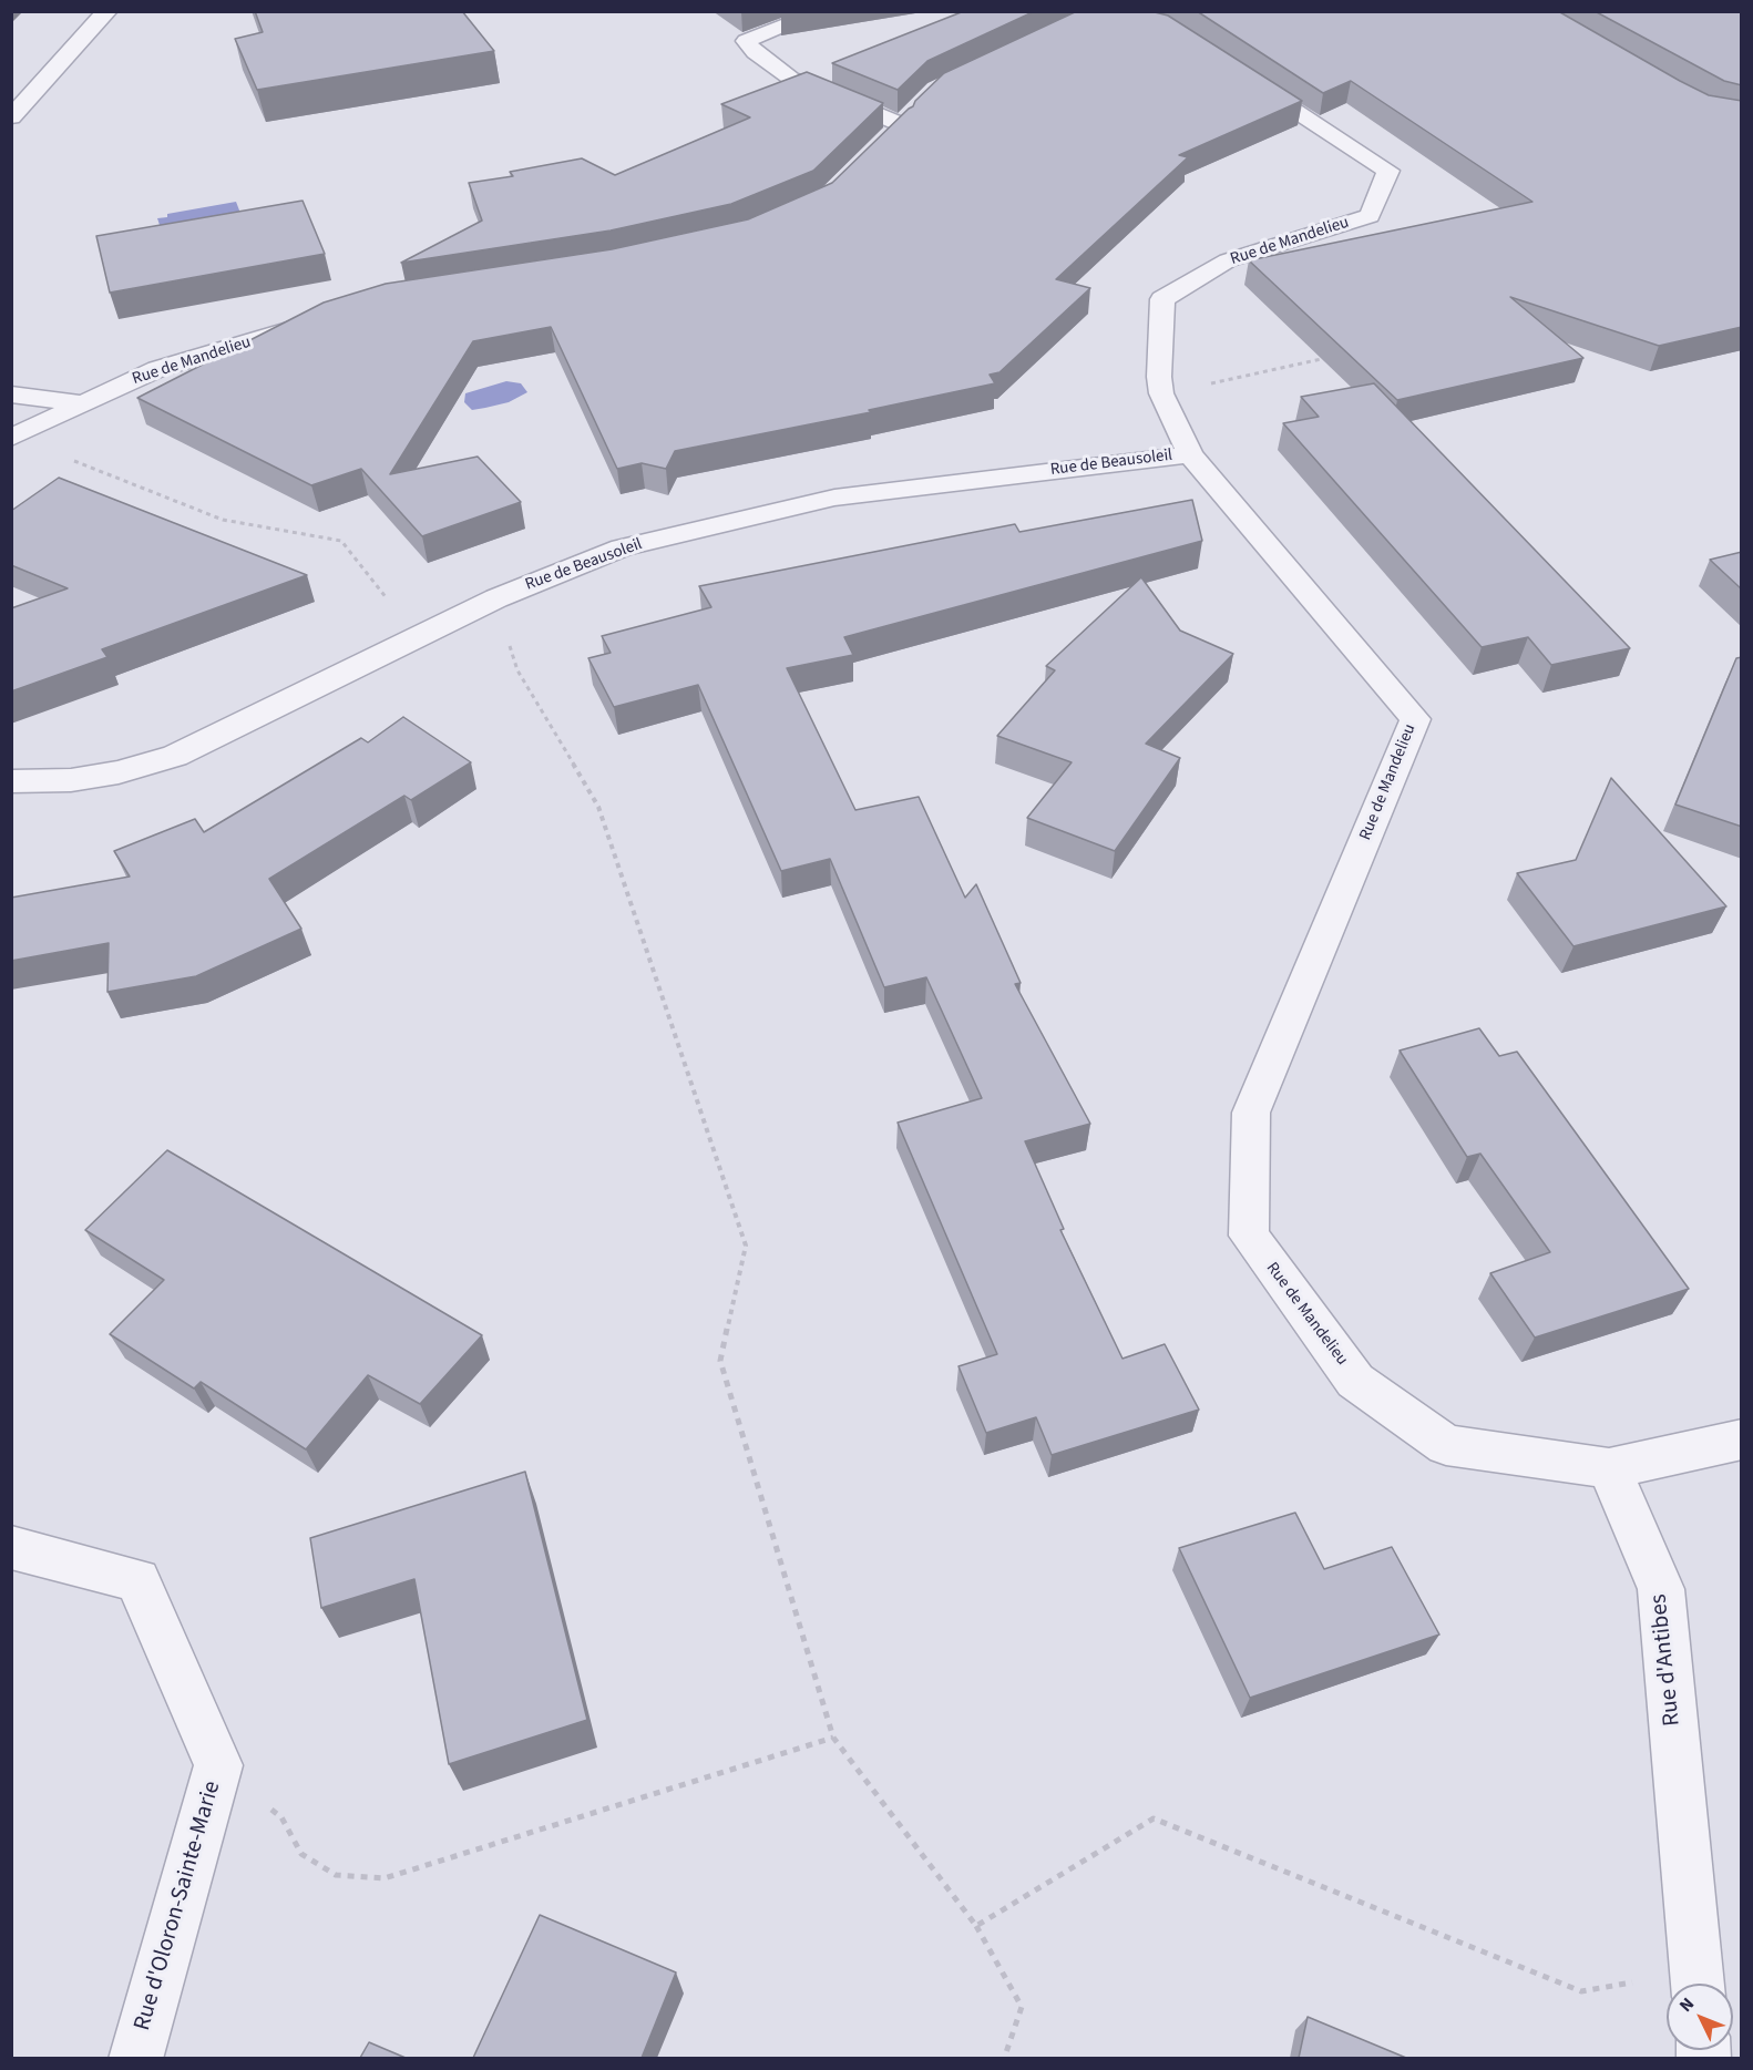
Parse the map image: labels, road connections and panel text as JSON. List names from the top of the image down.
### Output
{
  "streets": {
    "street": [
      "Rue de Mandelieu",
      "Rue de Beausoleil",
      "Rue d'Antibes",
      "Rue d'Oloron-Sainte-Marie"
    ]
  },
  "crossings": [
    ["Rue de Mandelieu", "Rue de Beausoleil"],
    ["Rue de Mandelieu", "Rue d'Antibes"]
  ],
  "north": "top left"
}
